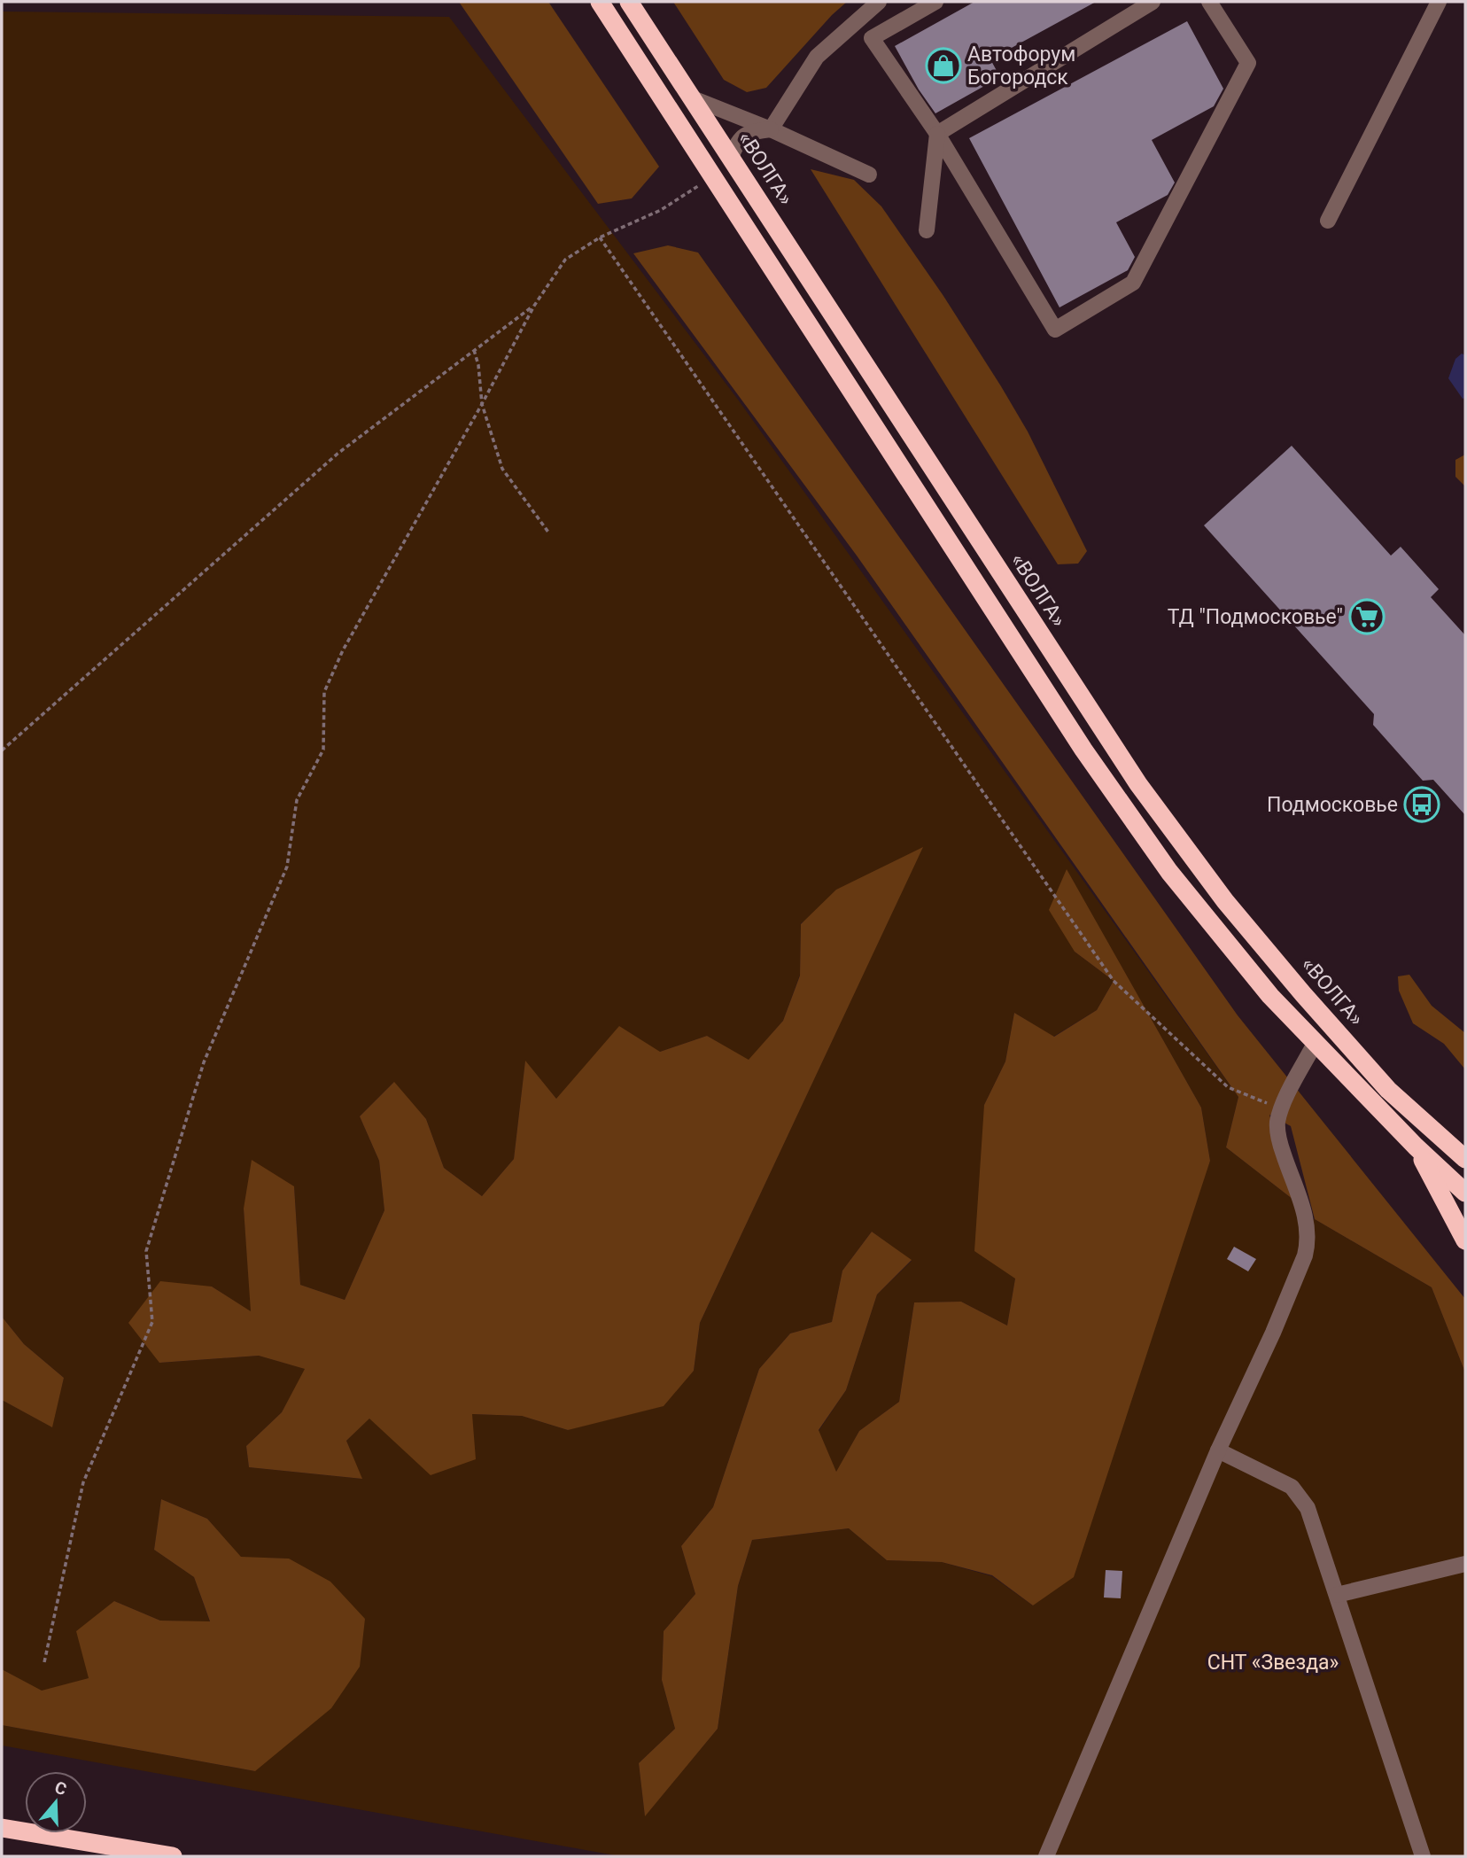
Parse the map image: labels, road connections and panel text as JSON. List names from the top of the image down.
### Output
{
  "streets": {
    "highway": ["«ВОЛГА»"]
  },
  "parks": ["СНТ «Звезда»"],
  "places": {
    "shop": ["Автофорум Богородск"],
    "supermarket": ["ТД \"Подмосковье\""],
    "bus stop": ["Подмосковье"]
  },
  "north": "top"
}
